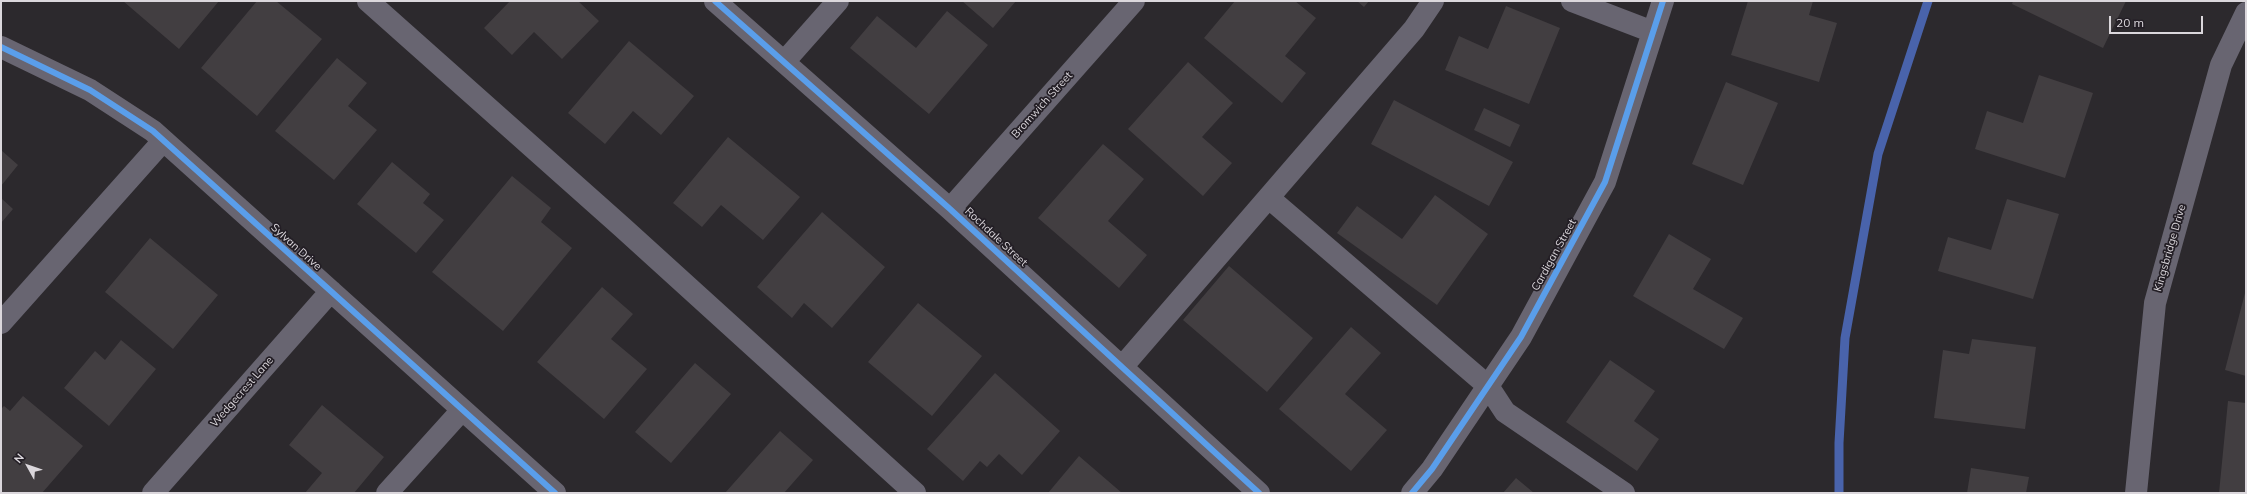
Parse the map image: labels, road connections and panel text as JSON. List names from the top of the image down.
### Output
{
  "streets": {
    "street": [
      "Bromwich Street",
      "Rochdale Street",
      "Sylvan Drive",
      "Kingsbridge Drive",
      "Cardigan Street",
      "Wedgecrest Lane"
    ]
  },
  "crossings": [
    ["Bromwich Street", "Rochdale Street"],
    ["Sylvan Drive", "Wedgecrest Lane"]
  ],
  "scale_bar": "20 m",
  "north": "top left"
}
